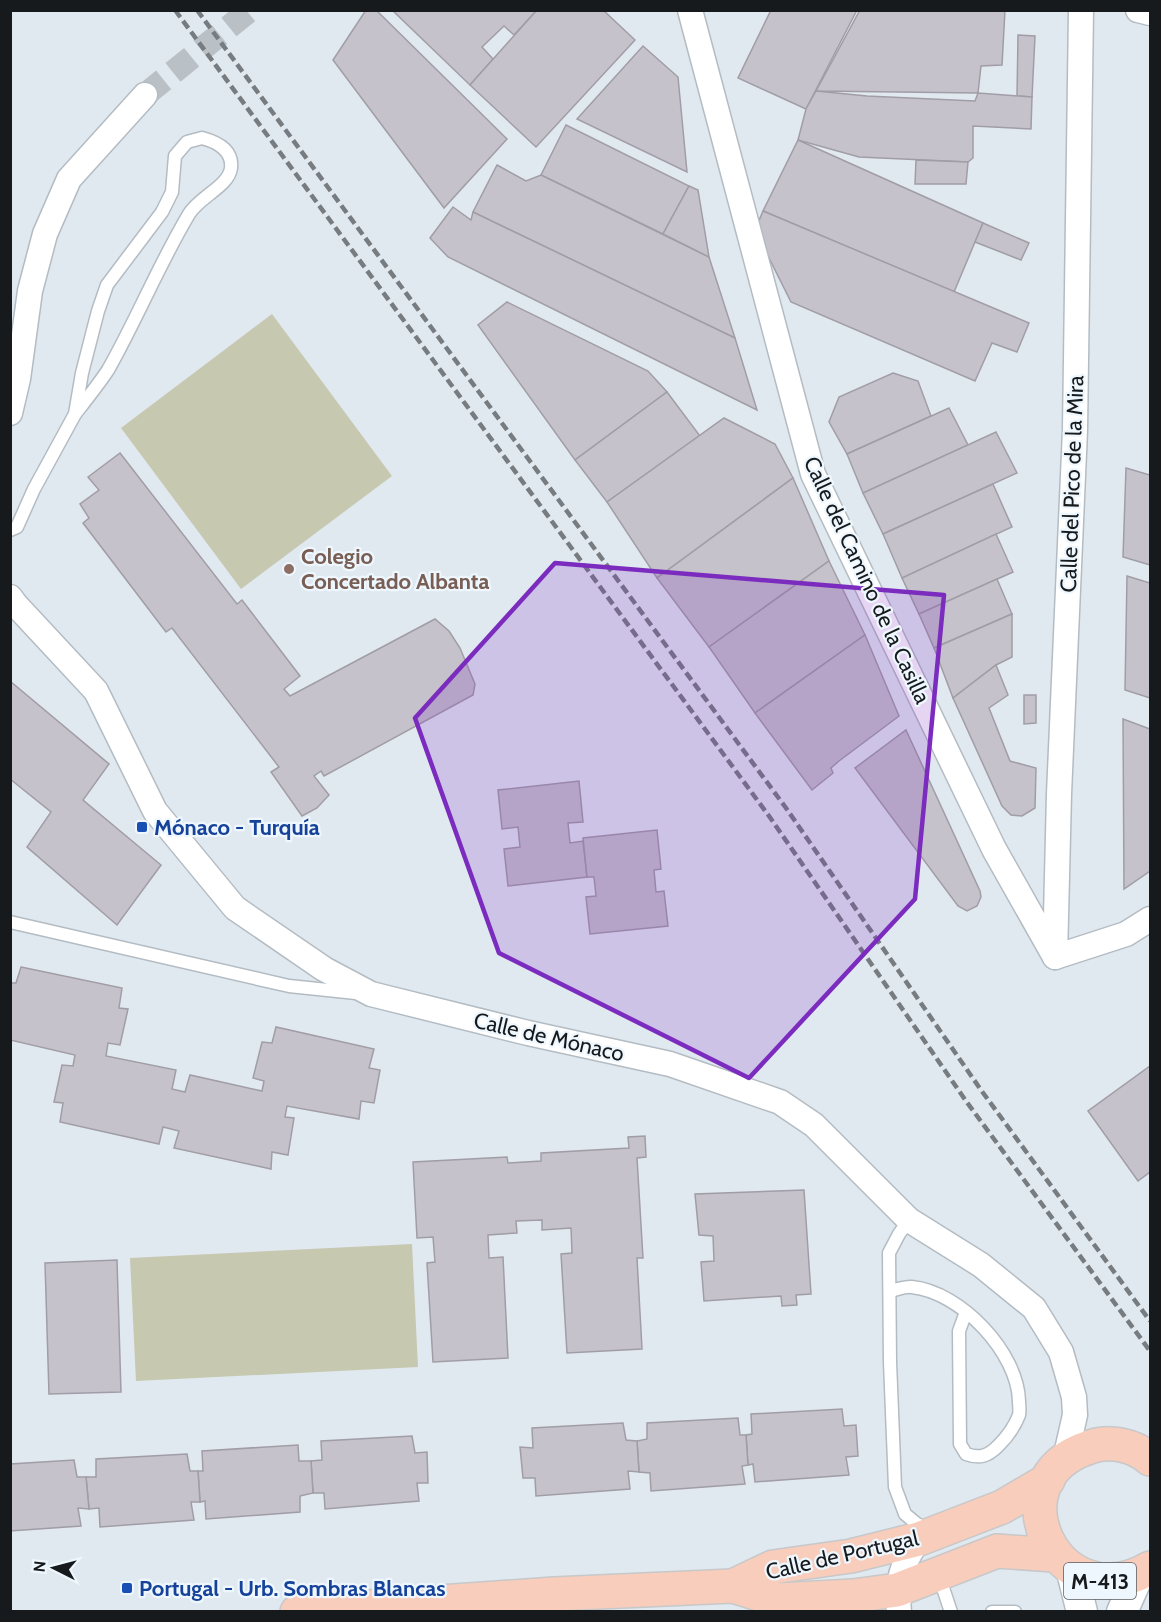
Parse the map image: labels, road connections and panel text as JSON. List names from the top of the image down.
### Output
{
  "streets": {
    "main road": ["Calle de Portugal", "M-413"],
    "street": ["Calle del Pico de la Mira", "Calle del Camino de la Casilla", "Calle de Mónaco"]
  },
  "crossings": [
    ["Calle del Pico de la Mira", "Calle del Camino de la Casilla"],
    ["Calle de Mónaco", "Calle de Portugal"],
    ["Calle de Mónaco", "M-413"],
    ["Calle de Portugal", "M-413"]
  ],
  "places": {
    "other": ["Colegio Concertado Albanta"],
    "transit": ["Mónaco - Turquía", "Portugal - Urb. Sombras Blancas"]
  },
  "north": "left"
}
